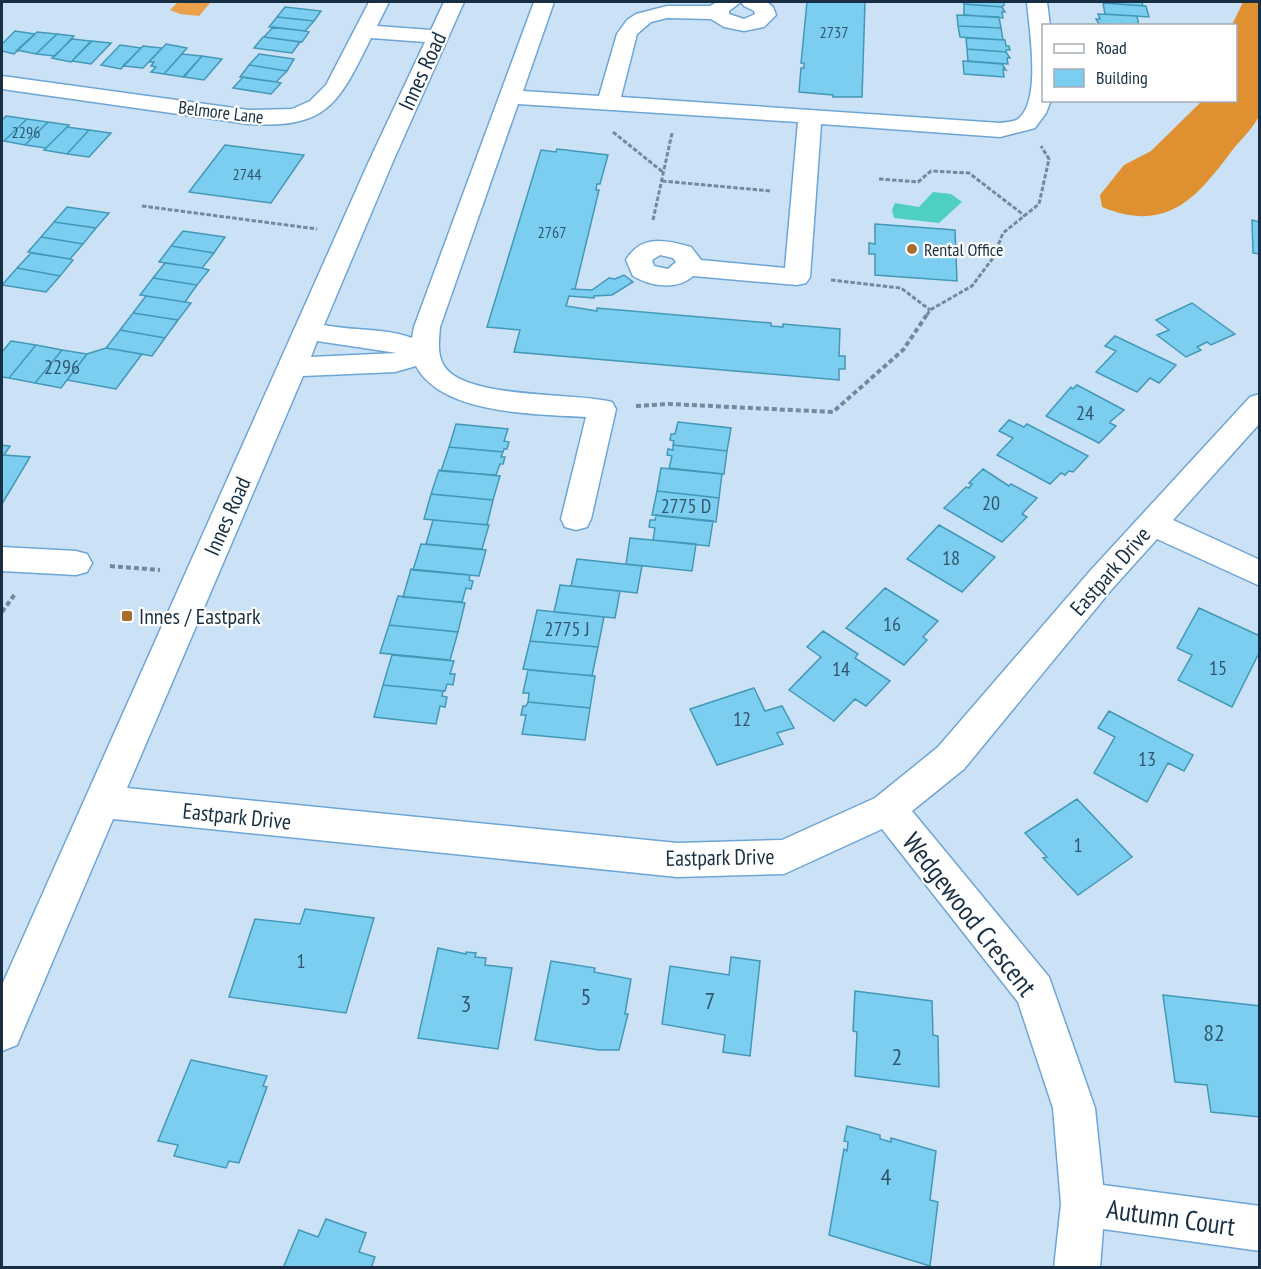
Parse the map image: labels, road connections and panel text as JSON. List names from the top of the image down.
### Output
{
  "streets": {
    "street": [
      "Innes Road",
      "Belmore Lane",
      "Eastpark Drive",
      "Wedgewood Crescent",
      "Autumn Court"
    ]
  },
  "crossings": [
    ["Innes Road", "Eastpark Drive"],
    ["Eastpark Drive", "Wedgewood Crescent"],
    ["Wedgewood Crescent", "Autumn Court"]
  ],
  "places": {
    "other": ["Rental Office"],
    "transit": ["Innes / Eastpark"]
  },
  "house_numbers": [
    "2737",
    "2296",
    "2744",
    "2767",
    "2296",
    "24",
    "20",
    "2775 D",
    "18",
    "16",
    "2775 J",
    "15",
    "14",
    "12",
    "13",
    "1",
    "1",
    "5",
    "7",
    "3",
    "82",
    "2",
    "4"
  ],
  "legend": ["Road", "Building"]
}
